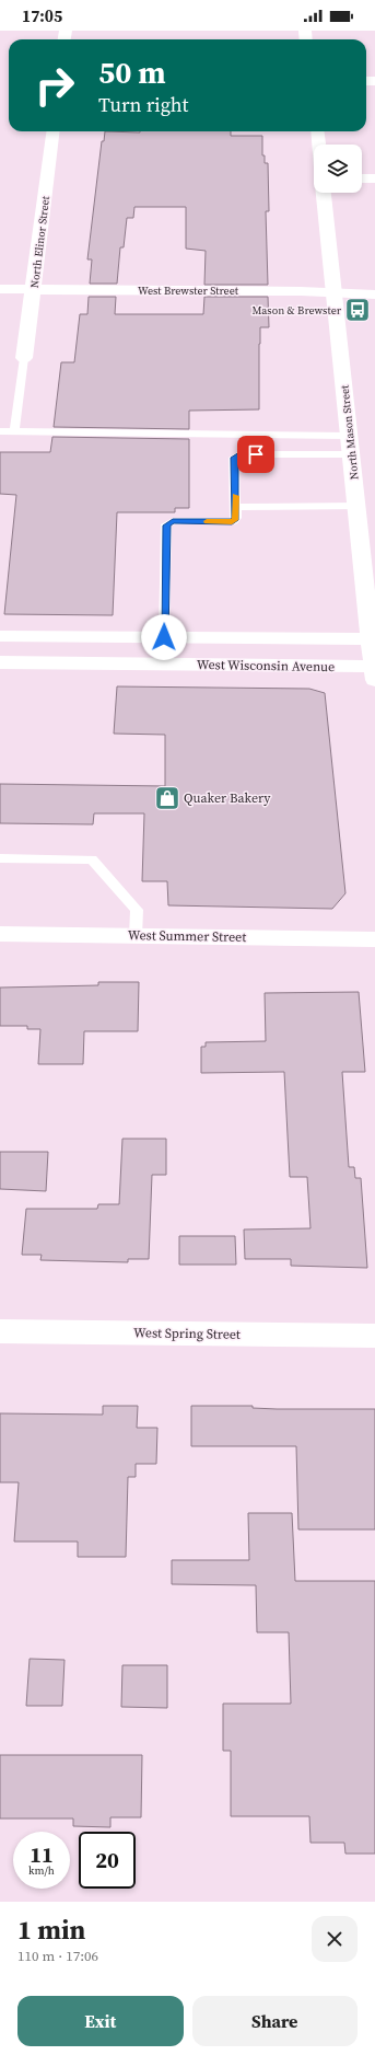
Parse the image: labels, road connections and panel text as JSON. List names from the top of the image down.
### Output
{
  "streets": {
    "main road": [
      "North Elinor Street",
      "West Brewster Street",
      "North Mason Street",
      "West Wisconsin Avenue",
      "West Summer Street",
      "West Spring Street"
    ]
  },
  "crossings": [
    ["North Elinor Street", "West Brewster Street"],
    ["West Brewster Street", "North Mason Street"],
    ["North Mason Street", "West Wisconsin Avenue"]
  ],
  "places": {
    "bus stop": ["Mason & Brewster"],
    "shop": ["Quaker Bakery"]
  },
  "page": {
    "status": "17:05",
    "turn": ["50 m", "Turn right"],
    "speed": "11 km/h",
    "limit": "20",
    "heading": ["1 min", "110 m · 17:06"],
    "buttons": ["Exit", "Share"]
  }
}
